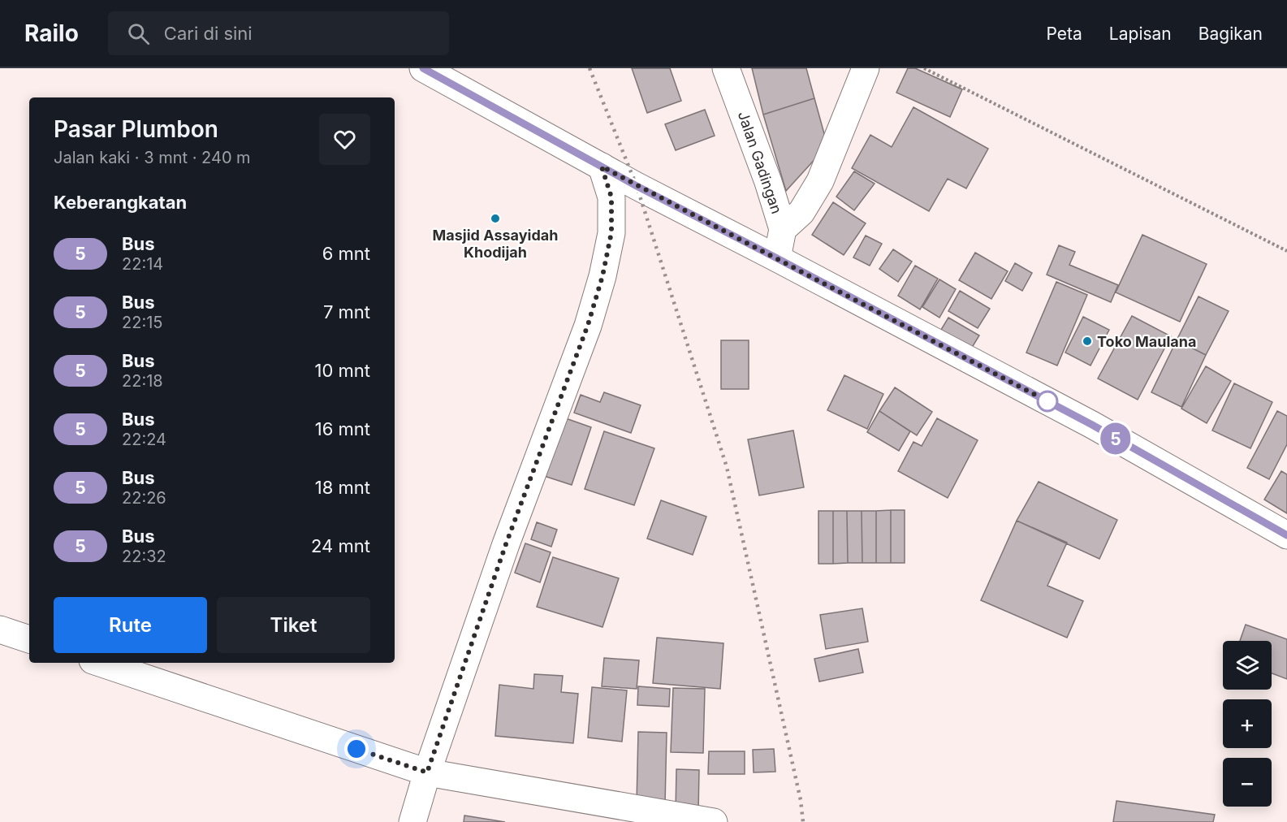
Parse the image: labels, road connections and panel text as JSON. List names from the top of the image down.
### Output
{
  "streets": {
    "street": ["Jalan Gadingan"]
  },
  "places": ["Masjid Assayidah Khodijah", "Toko Maulana"],
  "lines": ["bus line 5"],
  "page": {
    "header": "Railo",
    "search": "Cari di sini",
    "nav": ["Peta", "Lapisan", "Bagikan"],
    "on_map": "5",
    "heading": [
      ["Pasar Plumbon", "Jalan kaki · 3 mnt · 240 m"],
      "Keberangkatan"
    ],
    "list": [
      {
        "mark": "5",
        "name": "Bus",
        "note": "22:14",
        "value": "6 mnt"
      },
      {
        "mark": "5",
        "name": "Bus",
        "note": "22:15",
        "value": "7 mnt"
      },
      {
        "mark": "5",
        "name": "Bus",
        "note": "22:18",
        "value": "10 mnt"
      },
      {
        "mark": "5",
        "name": "Bus",
        "note": "22:24",
        "value": "16 mnt"
      },
      {
        "mark": "5",
        "name": "Bus",
        "note": "22:26",
        "value": "18 mnt"
      },
      {
        "mark": "5",
        "name": "Bus",
        "note": "22:32",
        "value": "24 mnt"
      }
    ],
    "buttons": ["Rute", "Tiket"],
    "map_buttons": ["+", "−"]
  }
}
